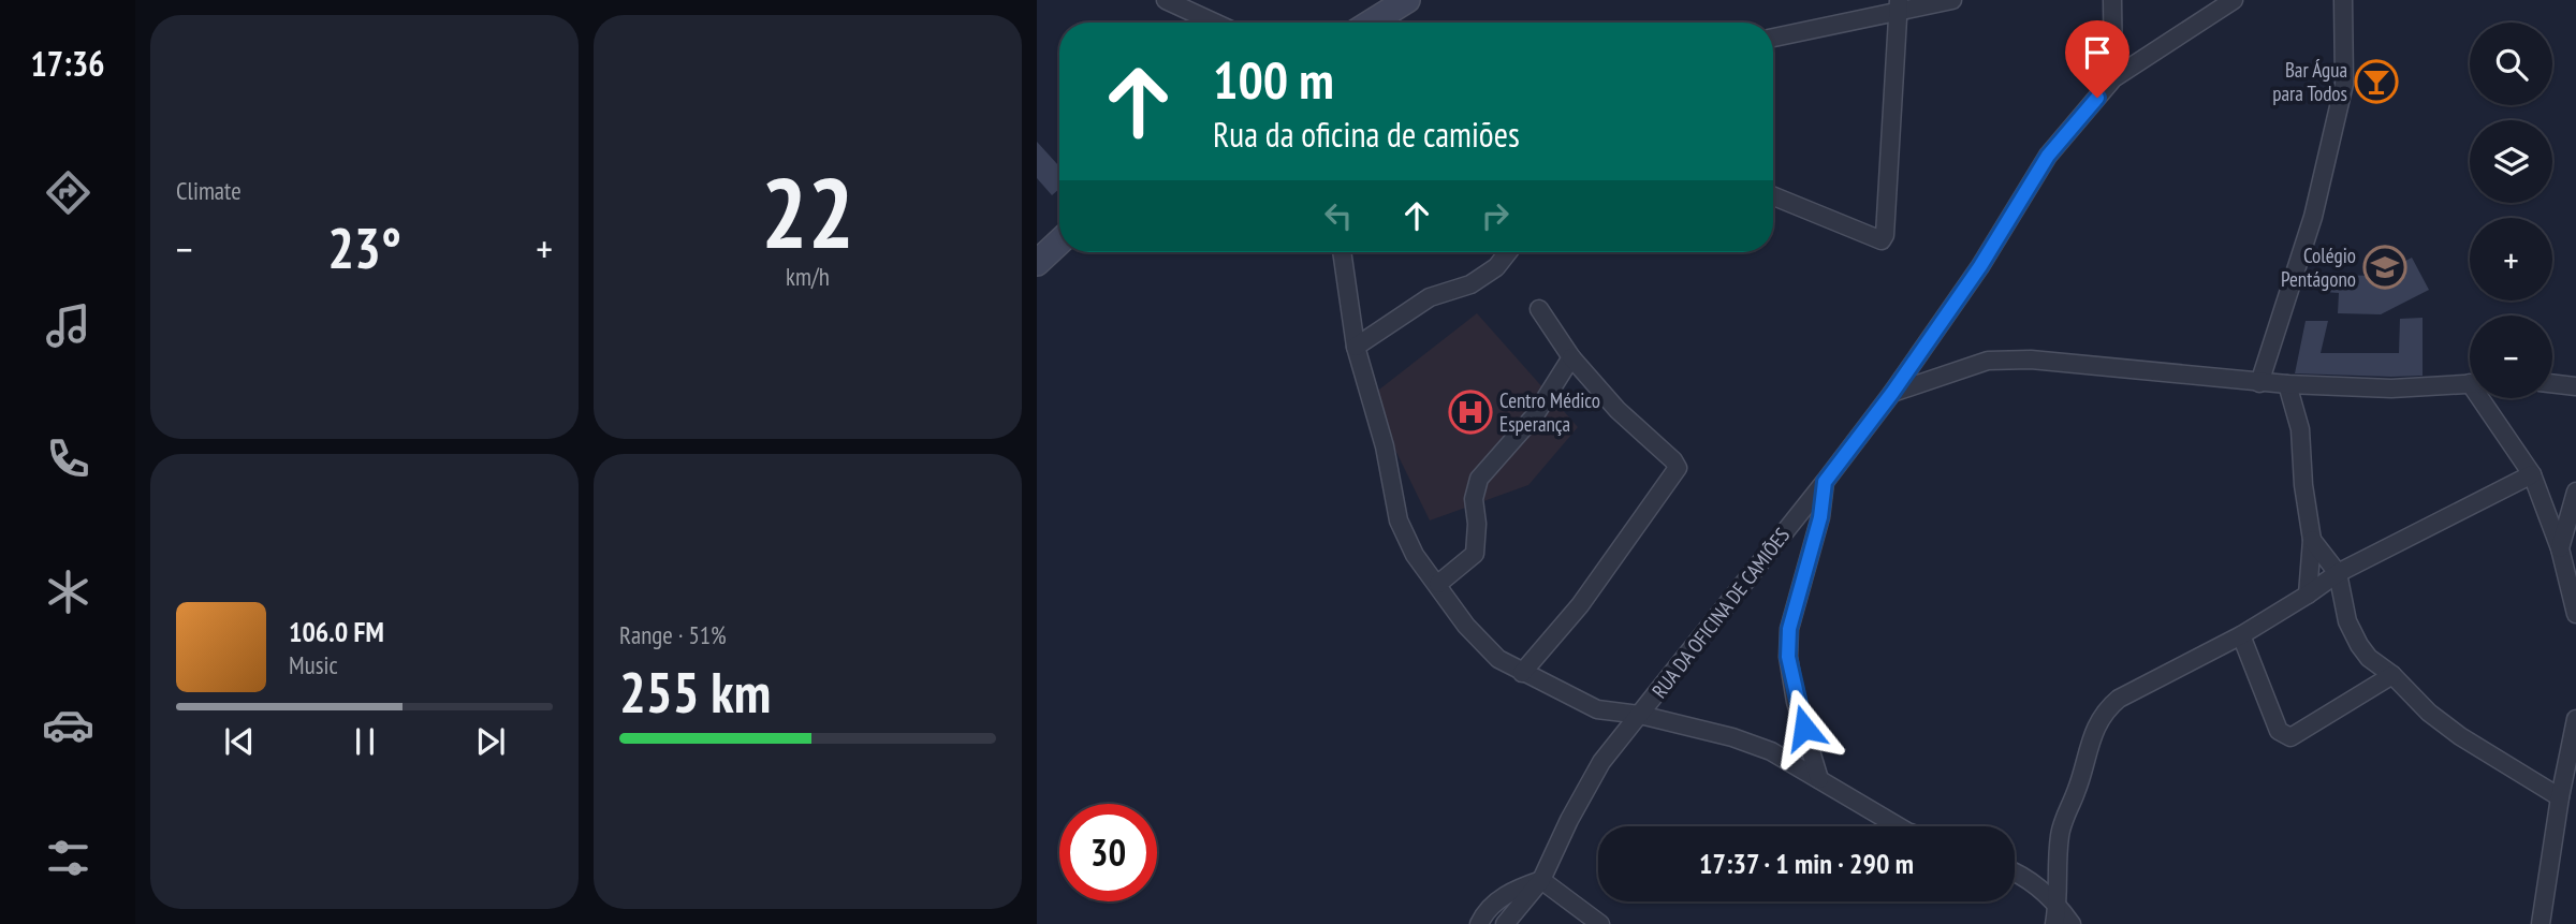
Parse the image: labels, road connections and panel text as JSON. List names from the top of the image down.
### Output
{
  "streets": {
    "street": ["RUA DA OFICINA DE CAMIÕES"]
  },
  "places": {
    "bar": ["Bar Água para Todos"],
    "school or university": ["Colégio Pentágono"],
    "hospital": ["Centro Médico Esperança"]
  },
  "page": {
    "tabs": "17:36",
    "tile": [
      "Climate",
      ["22", "km/h"],
      ["Range · 51%", "255 km"]
    ],
    "map_buttons": ["+", "−"],
    "turn": ["100 m", "Rua da oficina de camiões"],
    "heat": ["−", "23°", "+"],
    "song": ["106.0 FM", "Music"],
    "limit": "30",
    "trip": "17:37 · 1 min · 290 m"
  }
}
